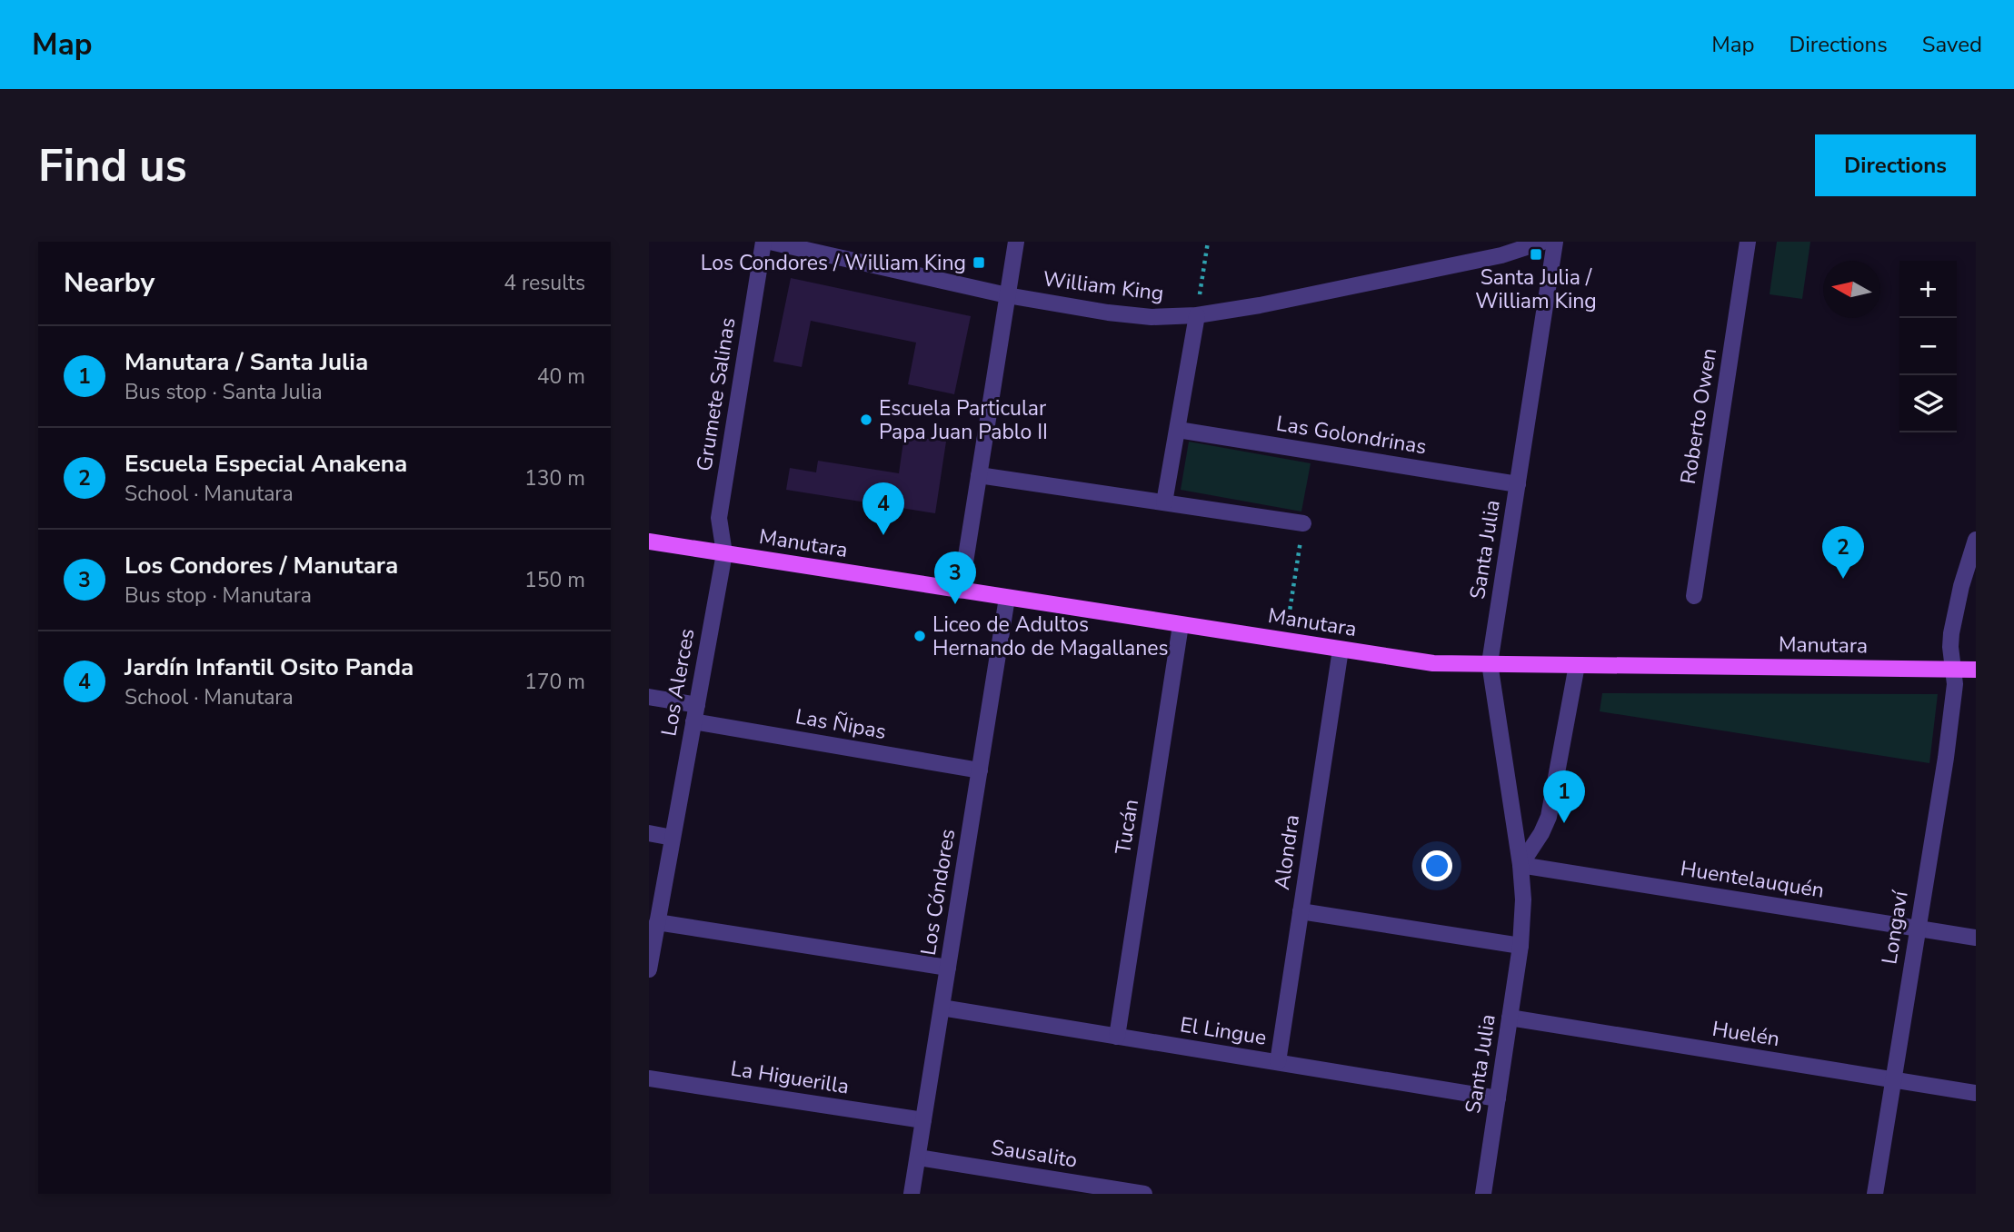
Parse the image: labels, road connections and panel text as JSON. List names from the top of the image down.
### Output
{
  "streets": {
    "main road": ["Manutara"],
    "street": [
      "William King",
      "Grumete Salinas",
      "Roberto Owen",
      "Las Golondrinas",
      "Santa Julia",
      "Los Alerces",
      "Las Ñipas",
      "Tucán",
      "Alondra",
      "Huentelauquén",
      "Los Cóndores",
      "Longaví",
      "El Lingue",
      "Huelén",
      "La Higuerilla",
      "Sausalito"
    ]
  },
  "crossings": [
    ["Grumete Salinas", "Manutara"],
    ["Grumete Salinas", "Los Alerces"],
    ["Las Golondrinas", "Santa Julia"],
    ["Manutara", "Santa Julia"],
    ["Manutara", "Los Alerces"],
    ["Manutara", "Tucán"],
    ["Manutara", "Alondra"],
    ["Manutara", "Los Cóndores"],
    ["Manutara", "Longaví"],
    ["Santa Julia", "Huentelauquén"],
    ["Santa Julia", "El Lingue"],
    ["Santa Julia", "Huelén"],
    ["Los Alerces", "Las Ñipas"],
    ["Las Ñipas", "Los Cóndores"],
    ["Tucán", "El Lingue"],
    ["Alondra", "El Lingue"],
    ["Huentelauquén", "Longaví"],
    ["Los Cóndores", "El Lingue"],
    ["Los Cóndores", "La Higuerilla"],
    ["Los Cóndores", "Sausalito"],
    ["Longaví", "Huelén"]
  ],
  "places": {
    "transit": ["Santa Julia / William King", "Los Condores / William King"],
    "other": ["Escuela Particular Papa Juan Pablo II", "Liceo de Adultos Hernando de Magallanes"]
  },
  "north": "left",
  "page": {
    "header": "Map",
    "nav": ["Map", "Directions", "Saved"],
    "buttons": "Directions",
    "title": "Find us",
    "heading": ["Nearby", "4 results"],
    "map_buttons": ["+", "−"],
    "list": [
      {
        "mark": "1",
        "name": "Manutara / Santa Julia",
        "note": "Bus stop · Santa Julia",
        "value": "40 m"
      },
      {
        "mark": "2",
        "name": "Escuela Especial Anakena",
        "note": "School · Manutara",
        "value": "130 m"
      },
      {
        "mark": "3",
        "name": "Los Condores / Manutara",
        "note": "Bus stop · Manutara",
        "value": "150 m"
      },
      {
        "mark": "4",
        "name": "Jardín Infantil Osito Panda",
        "note": "School · Manutara",
        "value": "170 m"
      }
    ],
    "pins": [
      "4",
      "2",
      "3",
      "1"
    ]
  }
}
